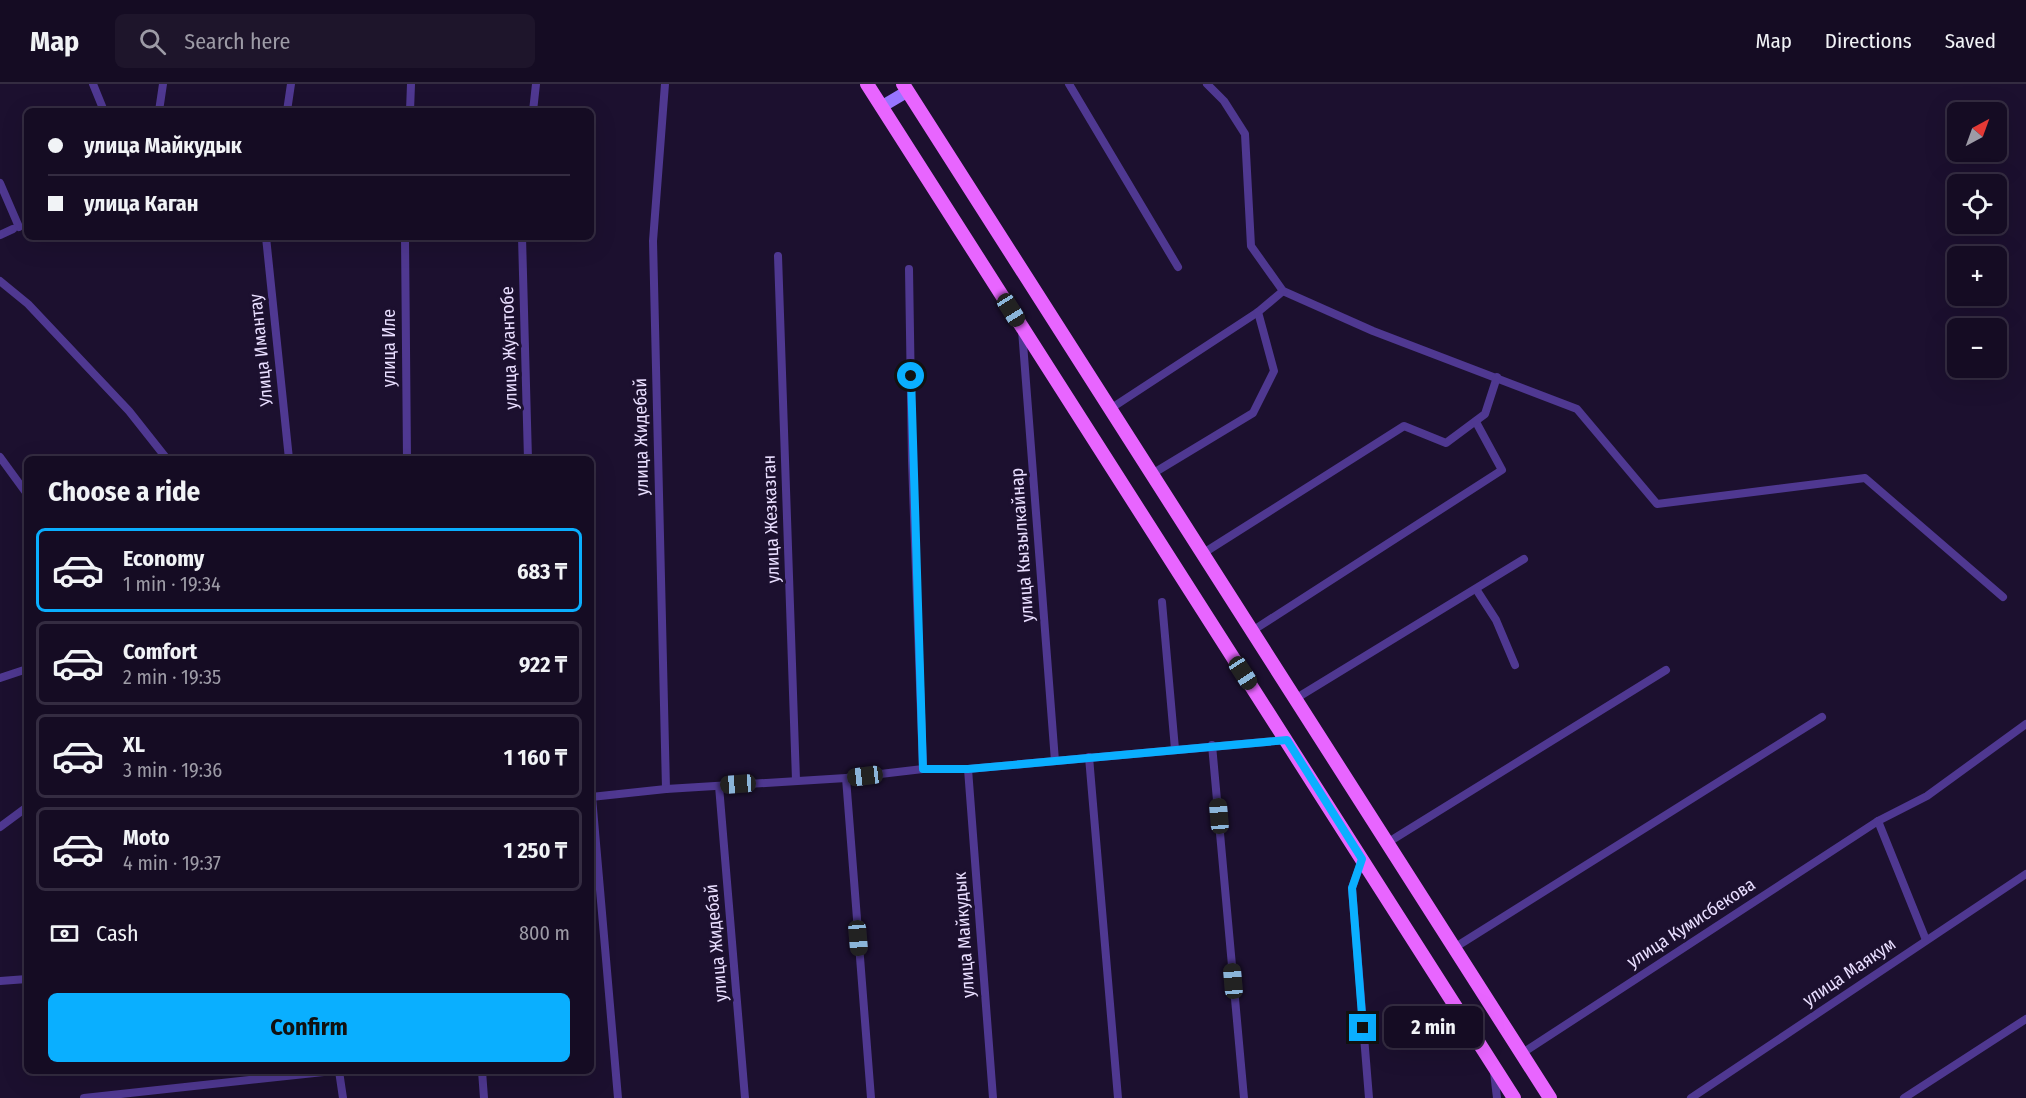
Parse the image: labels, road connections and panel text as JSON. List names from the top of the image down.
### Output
{
  "streets": {
    "street": [
      "улица Иле",
      "улица Жуантобе",
      "Улица Имантау",
      "улица Жидебай",
      "улица Жезказган",
      "улица Кызылкайнар",
      "улица Кумисбекова",
      "улица Майкудык",
      "улица Маякум"
    ]
  },
  "north": "top right",
  "page": {
    "header": "Map",
    "search": "Search here",
    "nav": ["Map", "Directions", "Saved"],
    "map_buttons": ["+", "−"],
    "banner": ["улица Майкудык", "улица Каган"],
    "heading": "Choose a ride",
    "list": [
      {
        "name": "Economy",
        "note": "1 min · 19:34",
        "value": "683 ₸"
      },
      {
        "name": "Comfort",
        "note": "2 min · 19:35",
        "value": "922 ₸"
      },
      {
        "name": "XL",
        "note": "3 min · 19:36",
        "value": "1 160 ₸"
      },
      {
        "name": "Moto",
        "note": "4 min · 19:37",
        "value": "1 250 ₸"
      }
    ],
    "pay": ["Cash", "800 m"],
    "buttons": "Confirm",
    "bubble": "2 min"
  }
}
